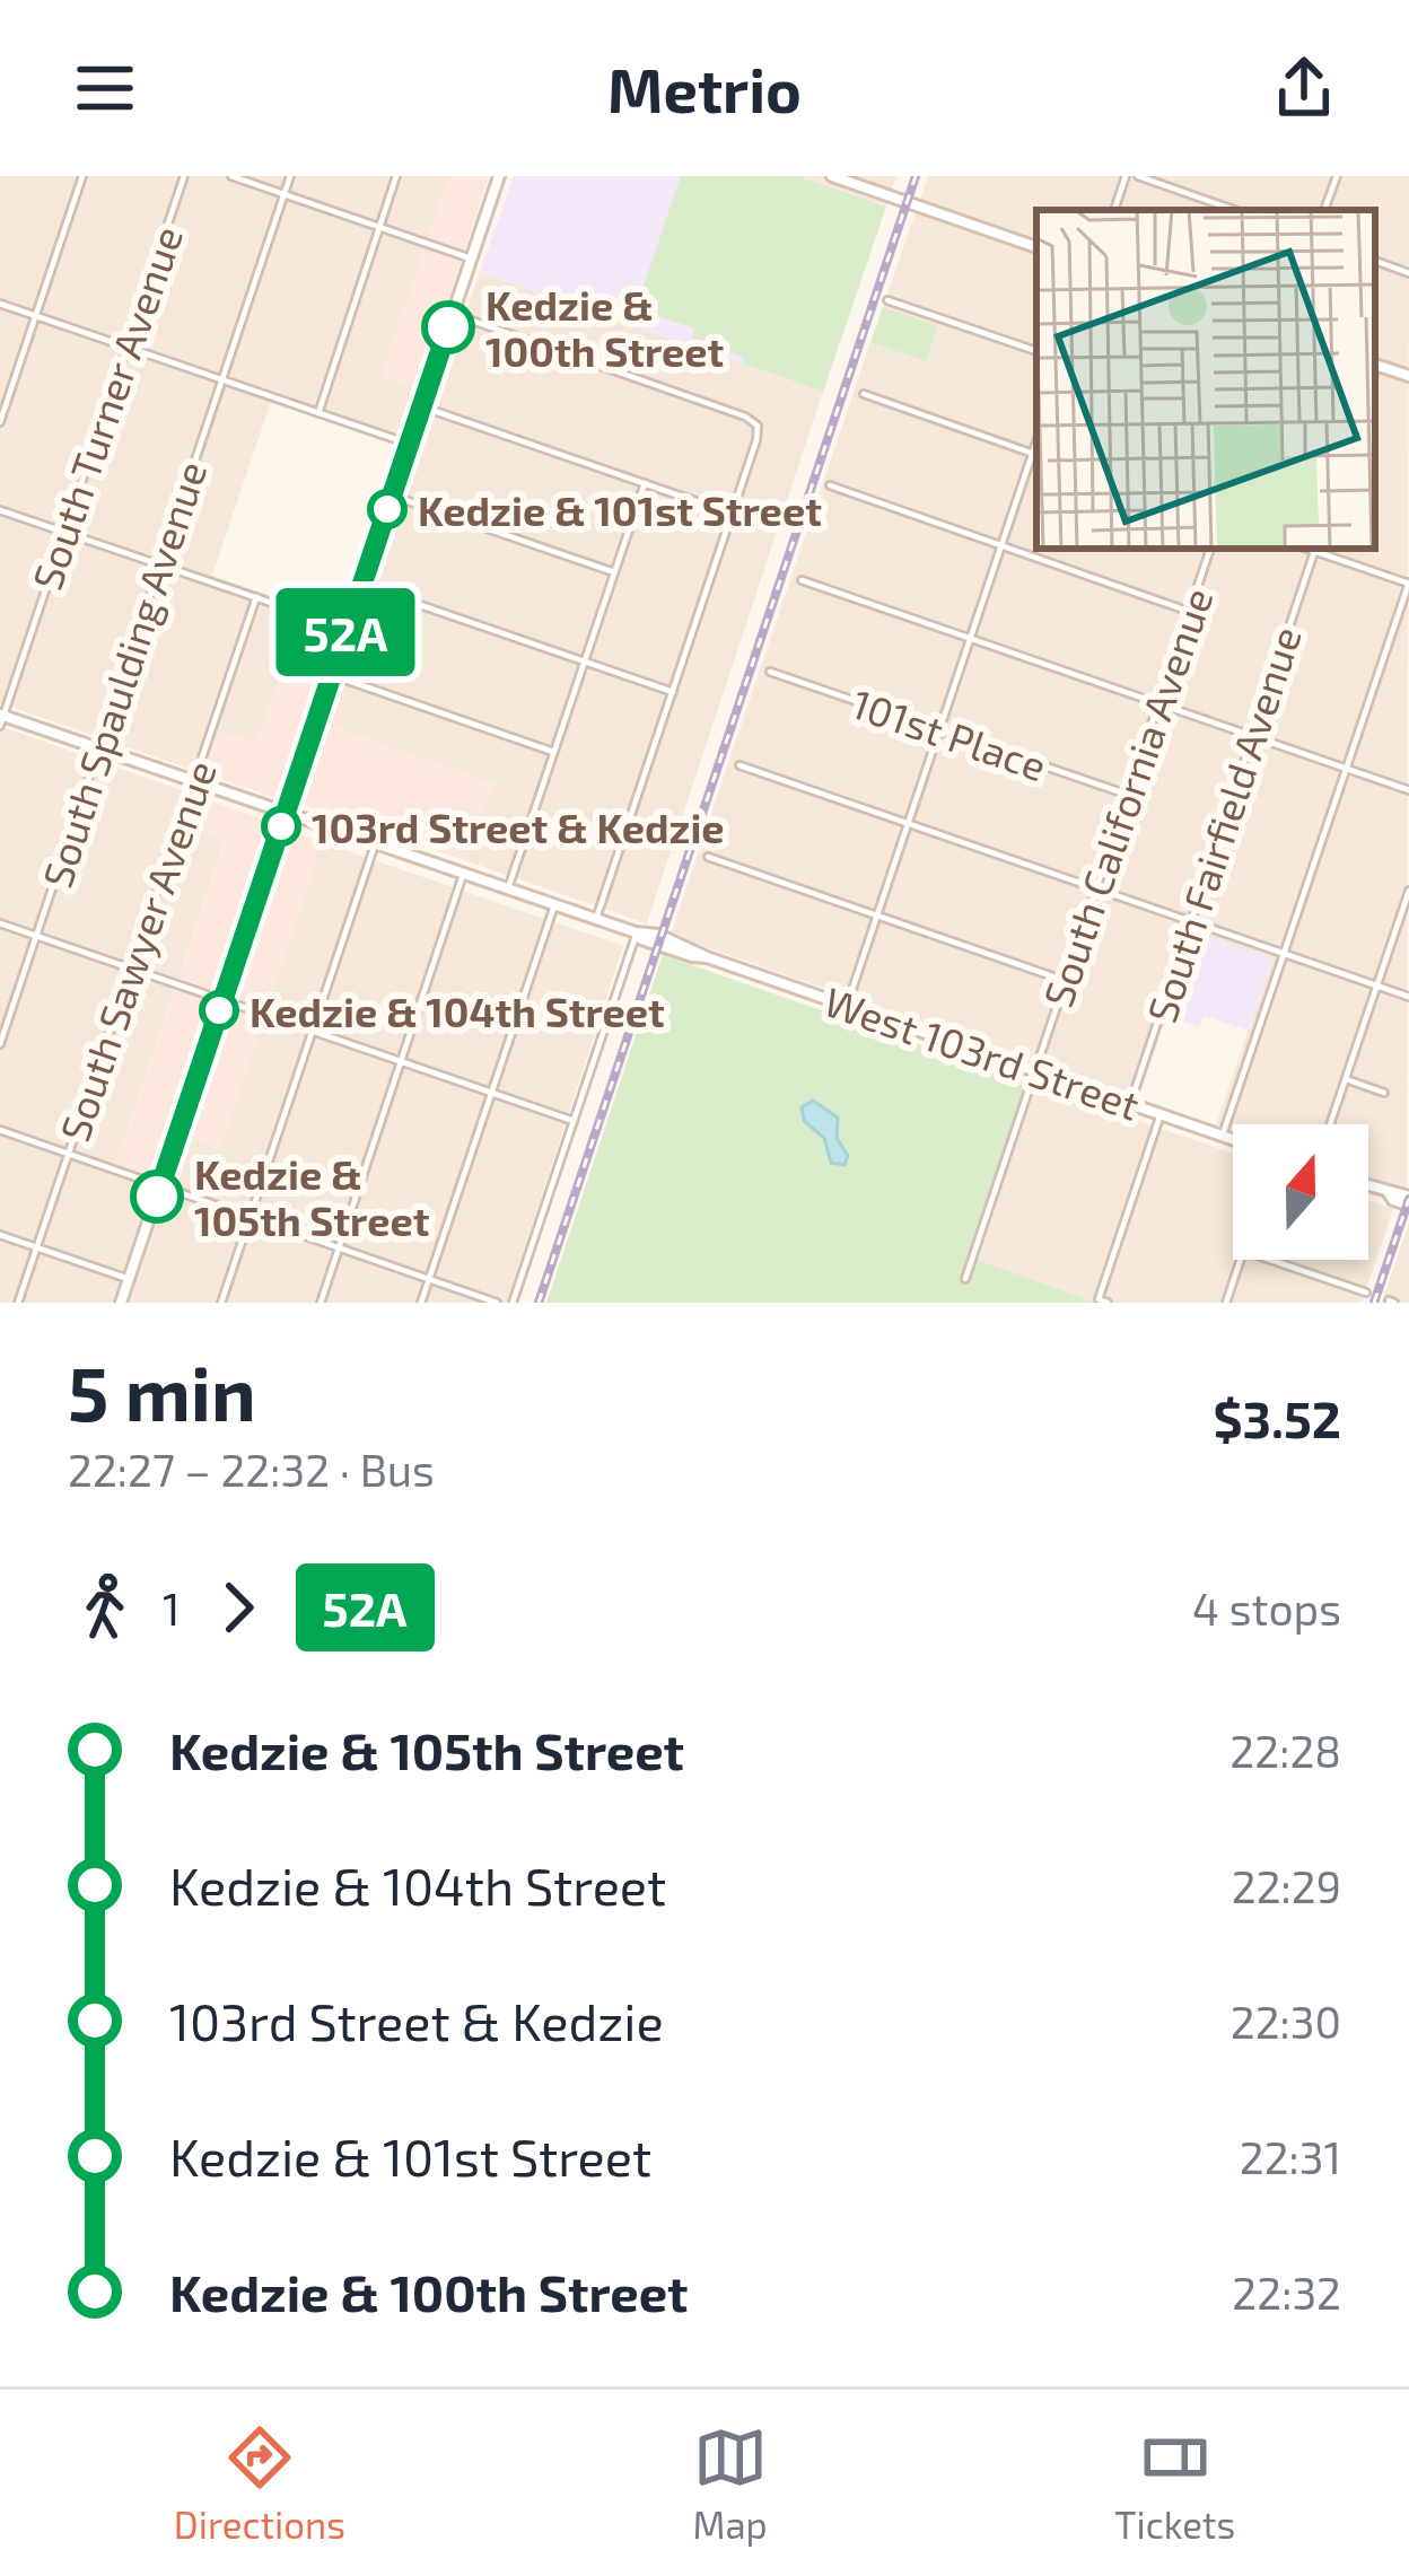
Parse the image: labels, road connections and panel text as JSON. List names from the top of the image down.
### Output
{
  "streets": {
    "main road": ["West 103rd Street"],
    "street": [
      "South Turner Avenue",
      "South Spaulding Avenue",
      "101st Place",
      "South California Avenue",
      "South Fairfield Avenue",
      "South Sawyer Avenue"
    ]
  },
  "crossings": [
    ["South Turner Avenue", "West 103rd Street"],
    ["South Spaulding Avenue", "West 103rd Street"],
    ["101st Place", "South California Avenue"],
    ["South California Avenue", "West 103rd Street"],
    ["South Fairfield Avenue", "West 103rd Street"],
    ["South Sawyer Avenue", "West 103rd Street"]
  ],
  "places": [
    "Kedzie & 100th Street",
    "Kedzie & 101st Street",
    "103rd Street & Kedzie",
    "Kedzie & 104th Street",
    "Kedzie & 105th Street"
  ],
  "lines": ["bus line 52A"],
  "north": "top",
  "page": {
    "header": "Metrio",
    "on_map": "52A",
    "heading": ["5 min", "22:27 – 22:32 · Bus", "$3.52"],
    "legs": ["1", "52A", "4 stops"],
    "list": [
      {
        "name": "Kedzie & 105th Street",
        "value": "22:28"
      },
      {
        "name": "Kedzie & 104th Street",
        "value": "22:29"
      },
      {
        "name": "103rd Street & Kedzie",
        "value": "22:30"
      },
      {
        "name": "Kedzie & 101st Street",
        "value": "22:31"
      },
      {
        "name": "Kedzie & 100th Street",
        "value": "22:32"
      }
    ],
    "tabs": ["Directions", "Map", "Tickets"]
  }
}
